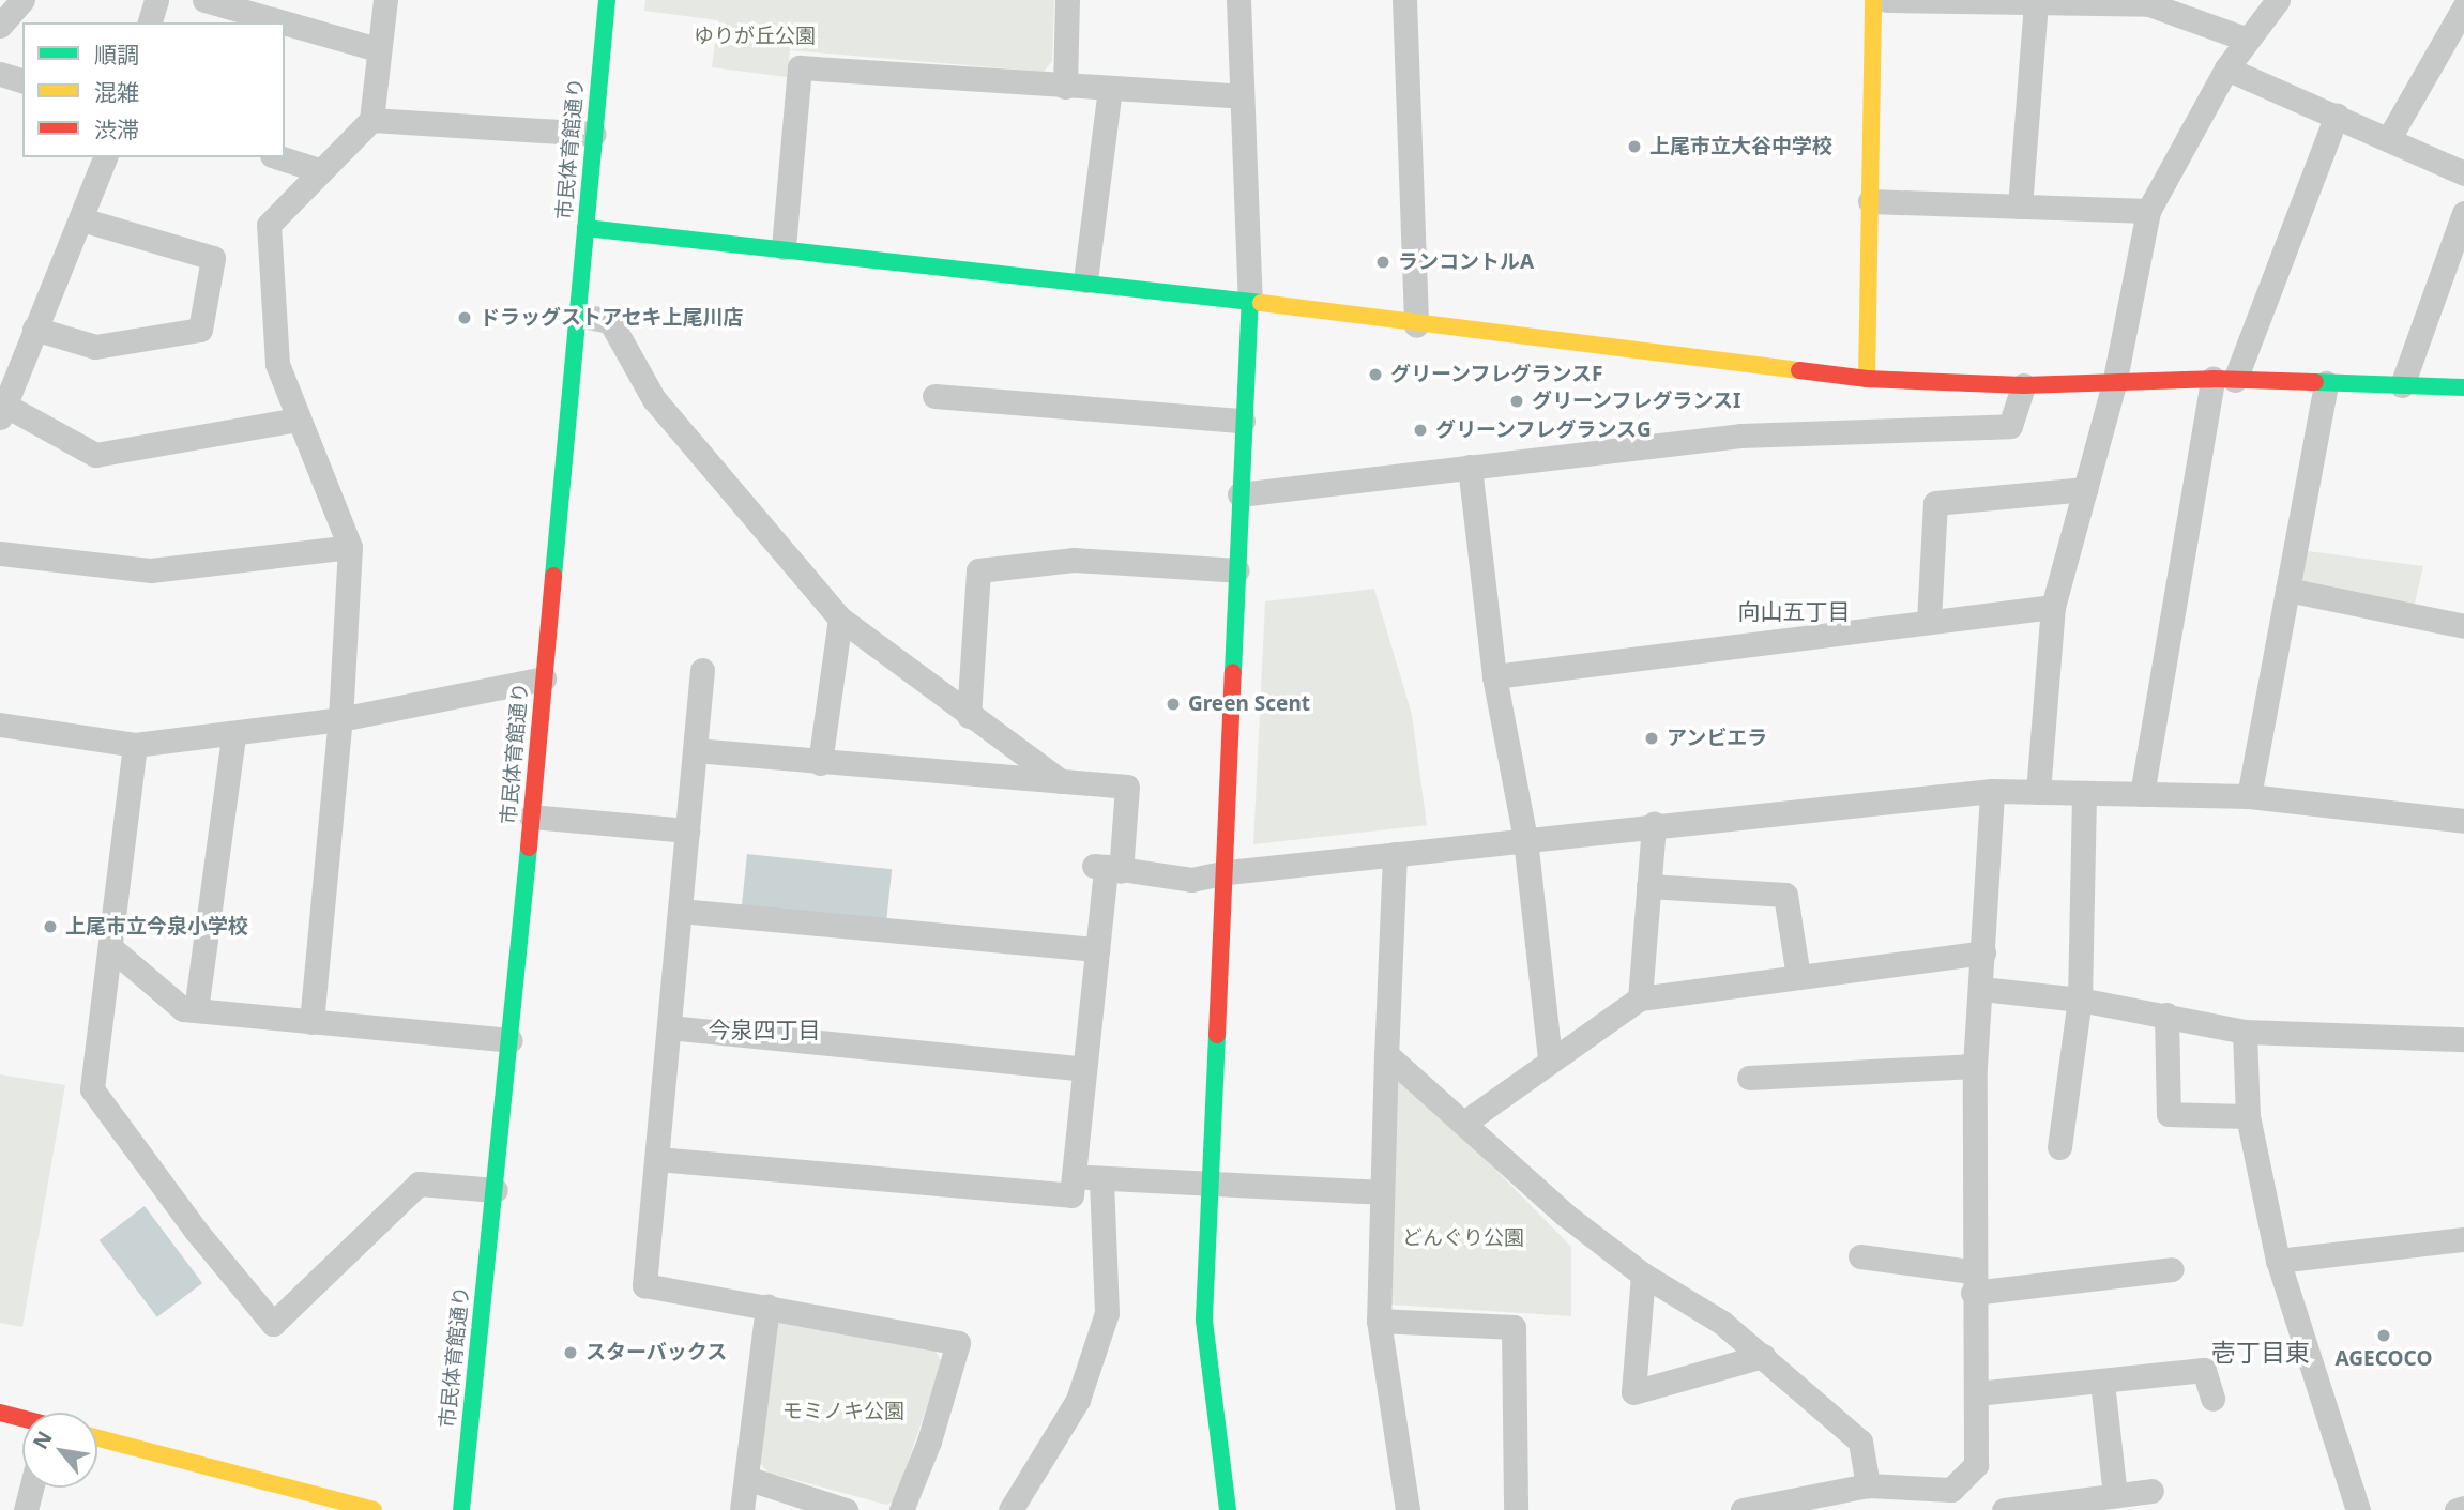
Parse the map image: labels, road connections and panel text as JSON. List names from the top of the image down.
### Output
{
  "streets": {
    "street": ["市民体育館通り"]
  },
  "districts": ["向山五丁目", "今泉四丁目", "壱丁目東"],
  "parks": ["ゆりが丘公園", "どんぐり公園", "モミノキ公園"],
  "places": [
    "上尾市立大谷中学校",
    "ランコントルA",
    "ドラッグストアセキ上尾川店",
    "グリーンフレグランスF",
    "グリーンフレグランスI",
    "グリーンフレグランスG",
    "Green Scent",
    "アンビエラ",
    "上尾市立今泉小学校",
    "AGECOCO",
    "スターバックス"
  ],
  "legend": ["順調", "混雑", "渋滞"],
  "north": "top left"
}
